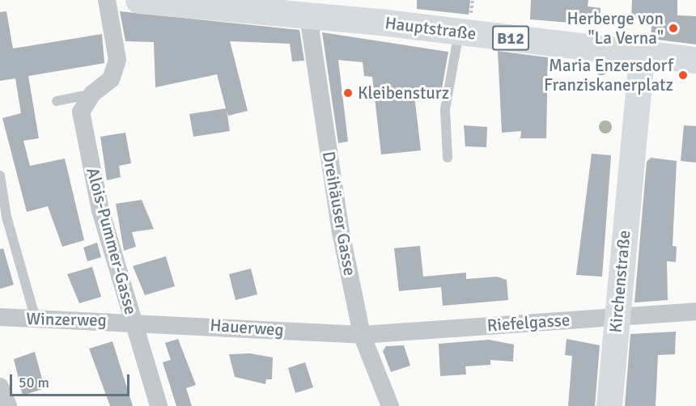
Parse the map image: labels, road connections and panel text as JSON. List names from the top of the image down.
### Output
{
  "streets": {
    "main road": ["Hauptstraße", "B12", "Kirchenstraße"],
    "street": [
      "Dreihäuser Gasse",
      "Alois-Pummer-Gasse",
      "Winzerweg",
      "Riefelgasse",
      "Hauerweg"
    ]
  },
  "crossings": [
    ["Hauptstraße", "B12"],
    ["Hauptstraße", "Dreihäuser Gasse"],
    ["Hauptstraße", "Kirchenstraße"],
    ["B12", "Dreihäuser Gasse"],
    ["Dreihäuser Gasse", "Riefelgasse"],
    ["Dreihäuser Gasse", "Hauerweg"],
    ["Alois-Pummer-Gasse", "Winzerweg"],
    ["Alois-Pummer-Gasse", "Hauerweg"],
    ["Kirchenstraße", "Riefelgasse"],
    ["Winzerweg", "Hauerweg"],
    ["Riefelgasse", "Hauerweg"]
  ],
  "places": ["Herberge von \"La Verna\"", "Maria Enzersdorf Franziskanerplatz", "Kleibensturz"],
  "scale_bar": "50 m"
}
